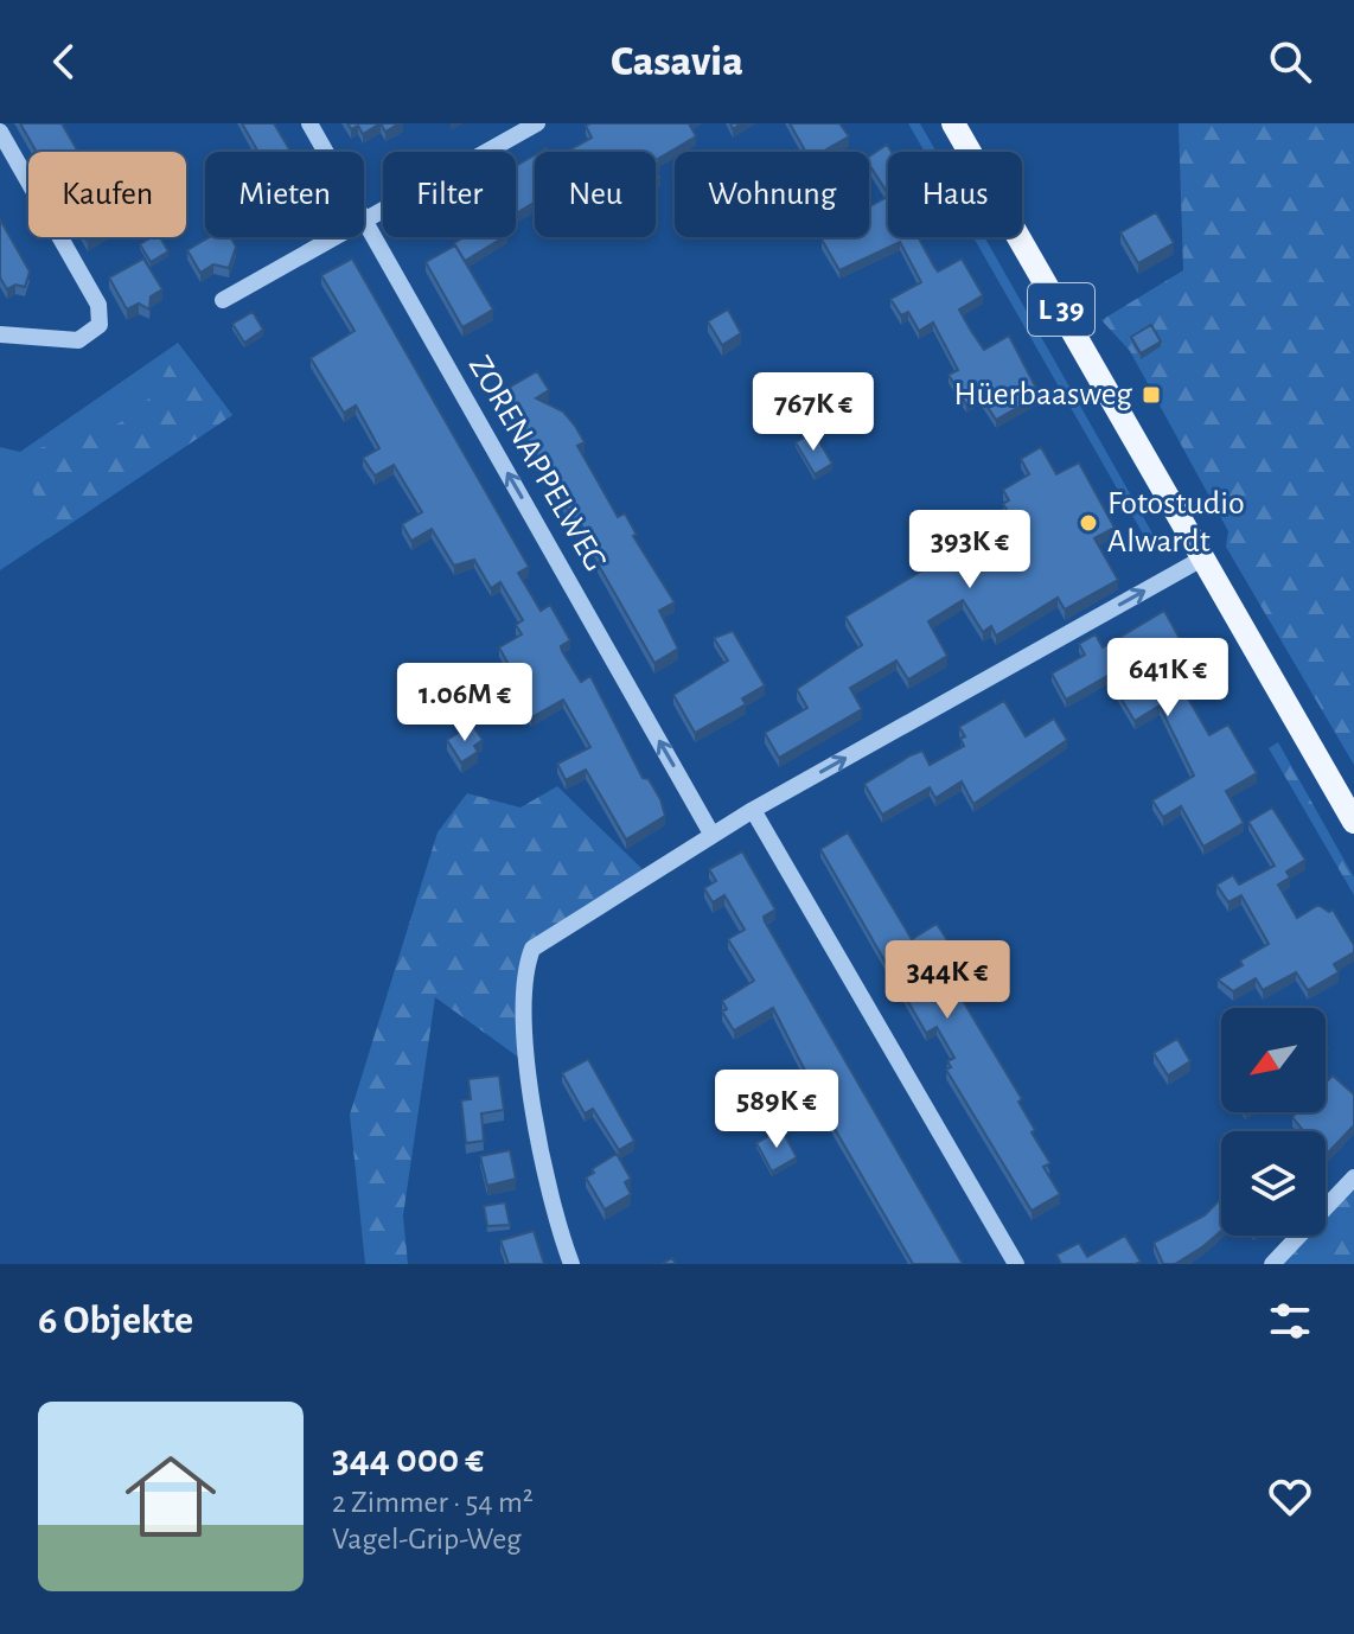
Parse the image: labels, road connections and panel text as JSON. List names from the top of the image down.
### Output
{
  "streets": {
    "main road": ["L 39"],
    "street": ["ZORENAPPELWEG"]
  },
  "one_way": ["ZORENAPPELWEG"],
  "places": {
    "transit": ["Hüerbaasweg"],
    "other": ["Fotostudio Alwardt"]
  },
  "north": "bottom left",
  "page": {
    "header": "Casavia",
    "chip": [
      "Kaufen",
      "Mieten",
      "Filter",
      "Neu",
      "Wohnung",
      "Haus"
    ],
    "price": [
      "767K €",
      "393K €",
      "641K €",
      "1.06M €",
      "344K €",
      "589K €"
    ],
    "heading": "6 Objekte",
    "list": [
      {
        "name": "344 000 €",
        "note": "2 Zimmer · 54 m² · Vagel-Grip-Weg"
      }
    ]
  }
}
